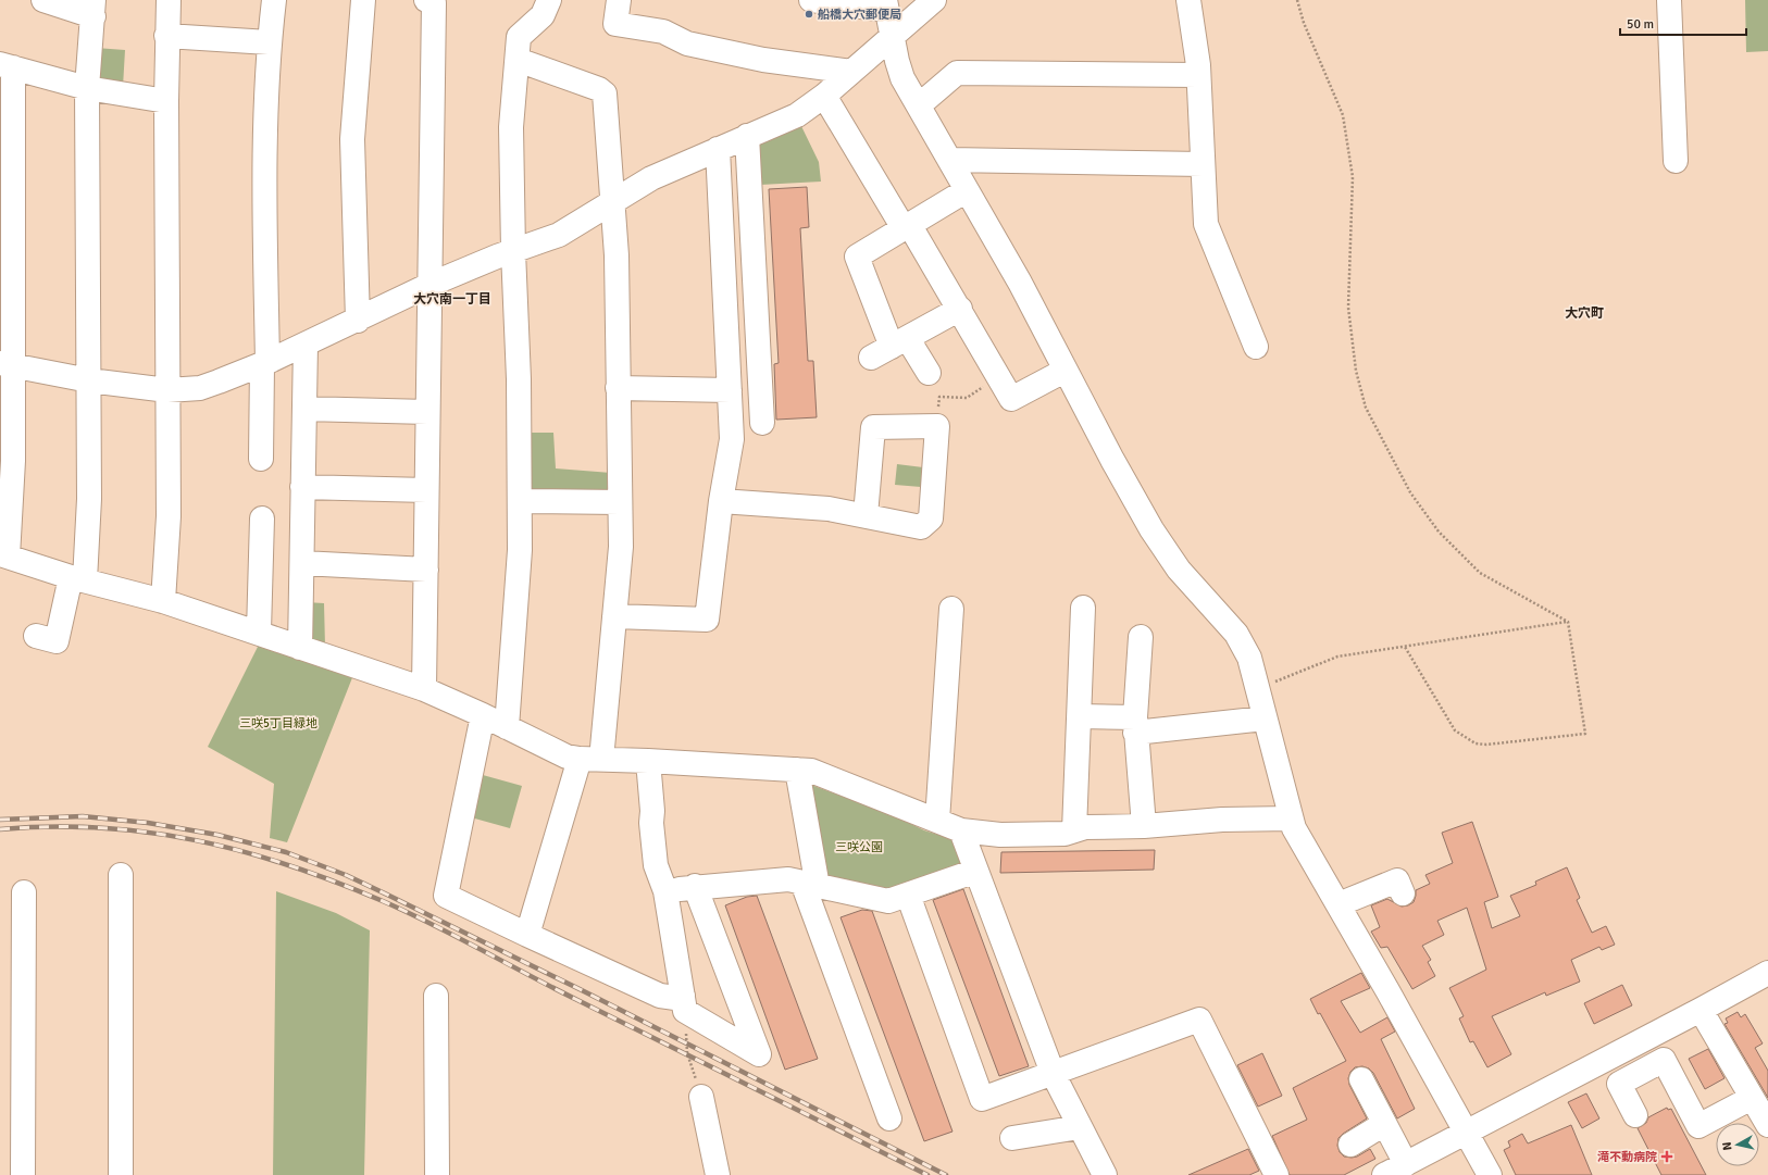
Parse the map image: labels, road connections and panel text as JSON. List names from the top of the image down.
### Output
{
  "districts": ["大穴南一丁目", "大穴町"],
  "parks": ["三咲5丁目緑地", "三咲公園"],
  "places": {
    "other": ["船橋大穴郵便局"],
    "health": ["滝不動病院"]
  },
  "scale_bar": "50 m",
  "north": "left"
}
